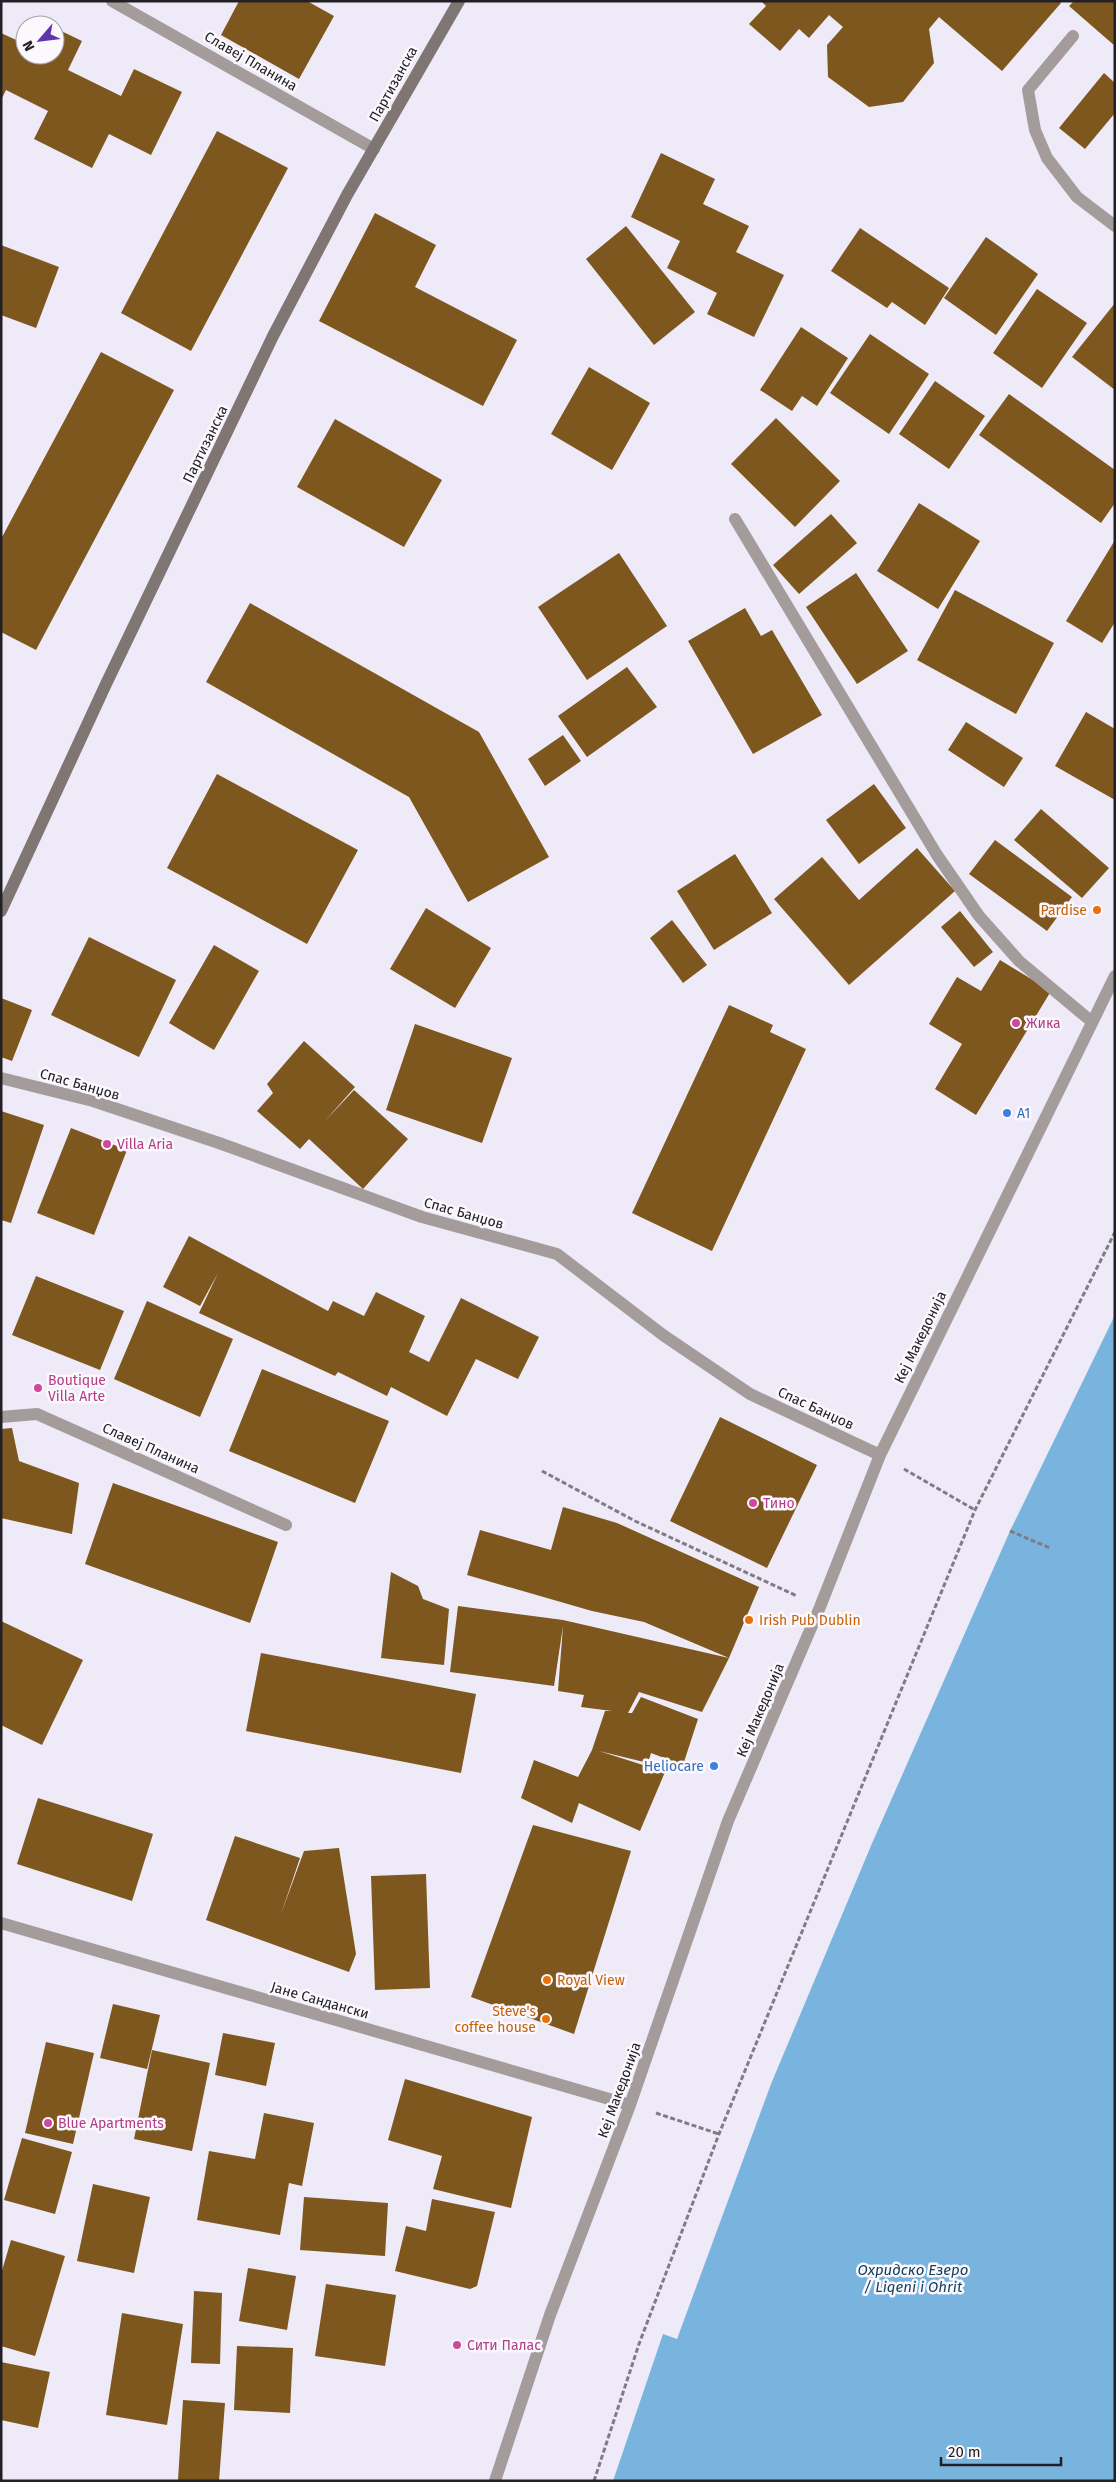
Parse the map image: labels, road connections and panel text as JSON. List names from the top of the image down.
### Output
{
  "streets": {
    "street": [
      "Славеј Планина",
      "Партизанска",
      "Спас Банџов",
      "Кеј Македонија",
      "Јане Сандански"
    ]
  },
  "crossings": [
    ["Славеј Планина", "Партизанска"],
    ["Спас Банџов", "Кеј Македонија"],
    ["Кеј Македонија", "Јане Сандански"]
  ],
  "water": ["Охридско Езеро / Liqeni i Ohrit"],
  "places": [
    "Pardise",
    "Жика",
    "A1",
    "Villa Aria",
    "Boutique Villa Arte",
    "Тино",
    "Irish Pub Dublin",
    "Heliocare",
    "Royal View",
    "Steve's coffee house",
    "Blue Apartments",
    "Сити Палас"
  ],
  "scale_bar": "20 m",
  "north": "bottom left"
}
